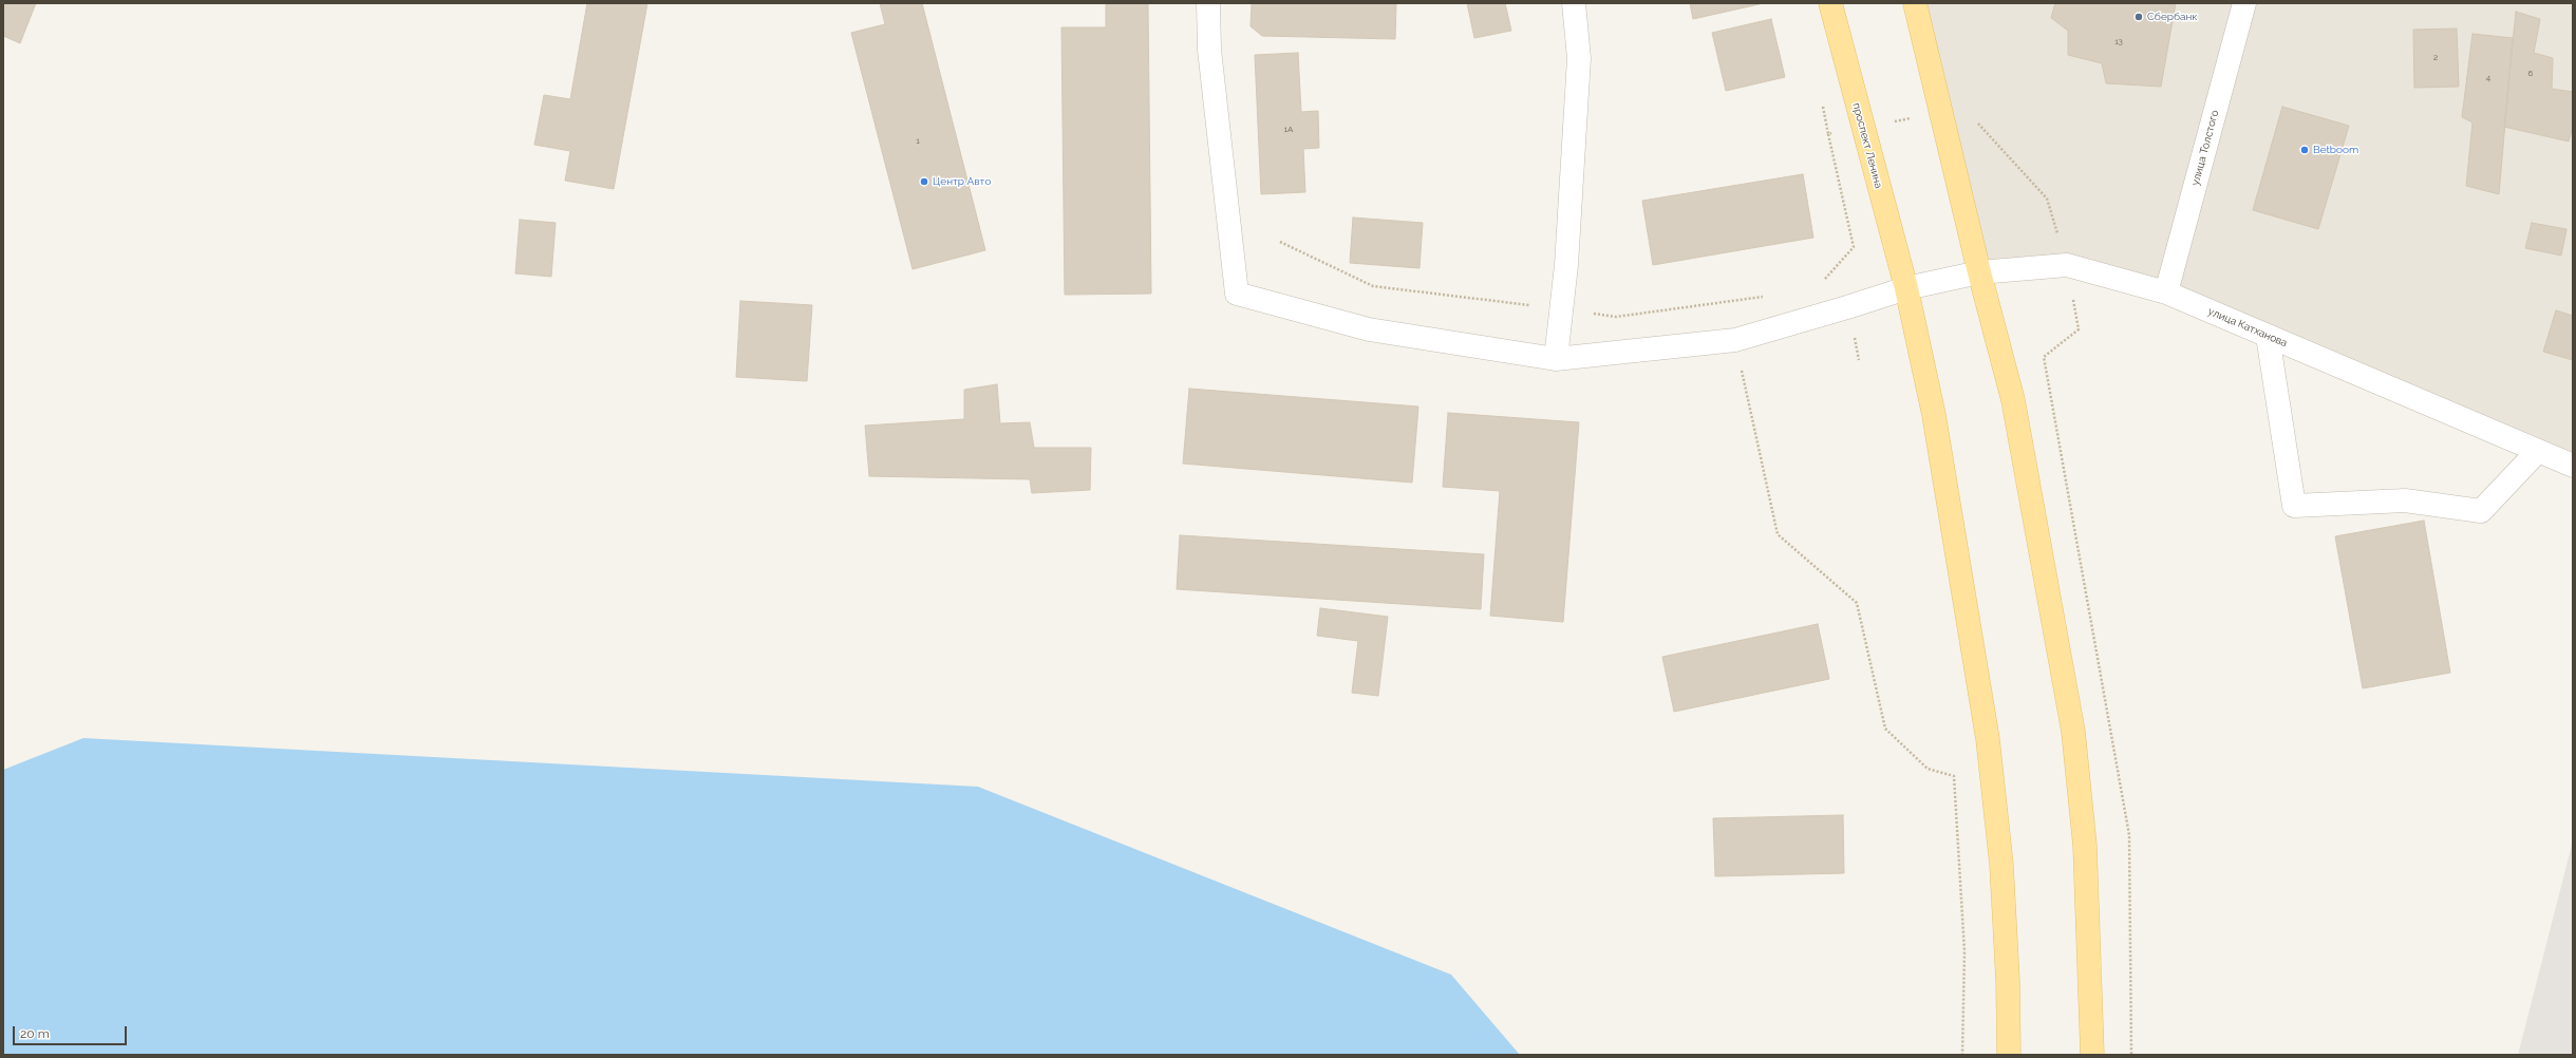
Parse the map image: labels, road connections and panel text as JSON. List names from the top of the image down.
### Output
{
  "streets": {
    "main road": ["проспект Ленина"],
    "street": ["улица Толстого", "улица Катханова"]
  },
  "crossings": [
    ["проспект Ленина", "улица Катханова"],
    ["улица Толстого", "улица Катханова"]
  ],
  "places": ["Сбербанк", "Betboom", "Центр Авто"],
  "house_numbers": [
    "13",
    "2",
    "6",
    "4",
    "1А",
    "1"
  ],
  "scale_bar": "20 m"
}
